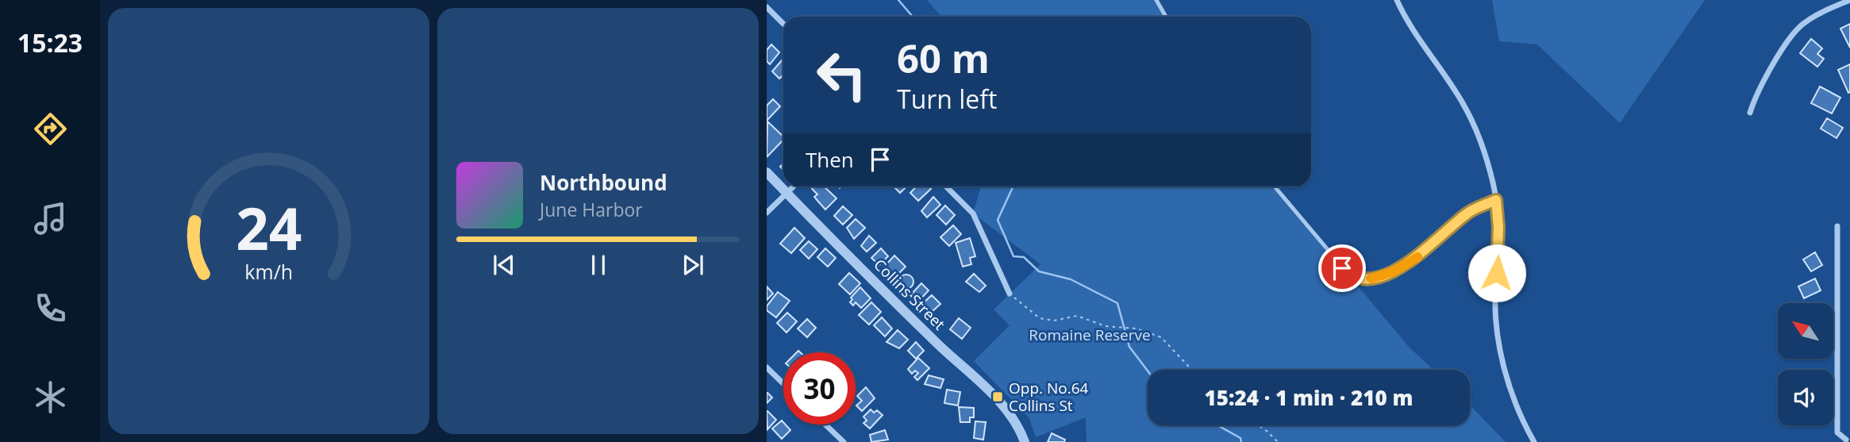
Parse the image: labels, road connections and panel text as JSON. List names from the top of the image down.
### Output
{
  "streets": {
    "street": ["Collins Street"]
  },
  "parks": ["Romaine Reserve"],
  "places": {
    "transit": ["Opp. No.64 Collins St"]
  },
  "north": "top left",
  "page": {
    "tabs": "15:23",
    "turn": ["60 m", "Turn left"],
    "then": "Then",
    "song": ["Northbound", "June Harbor"],
    "limit": "30",
    "trip": "15:24 · 1 min · 210 m",
    "gauge": ["24", "km/h"]
  }
}
